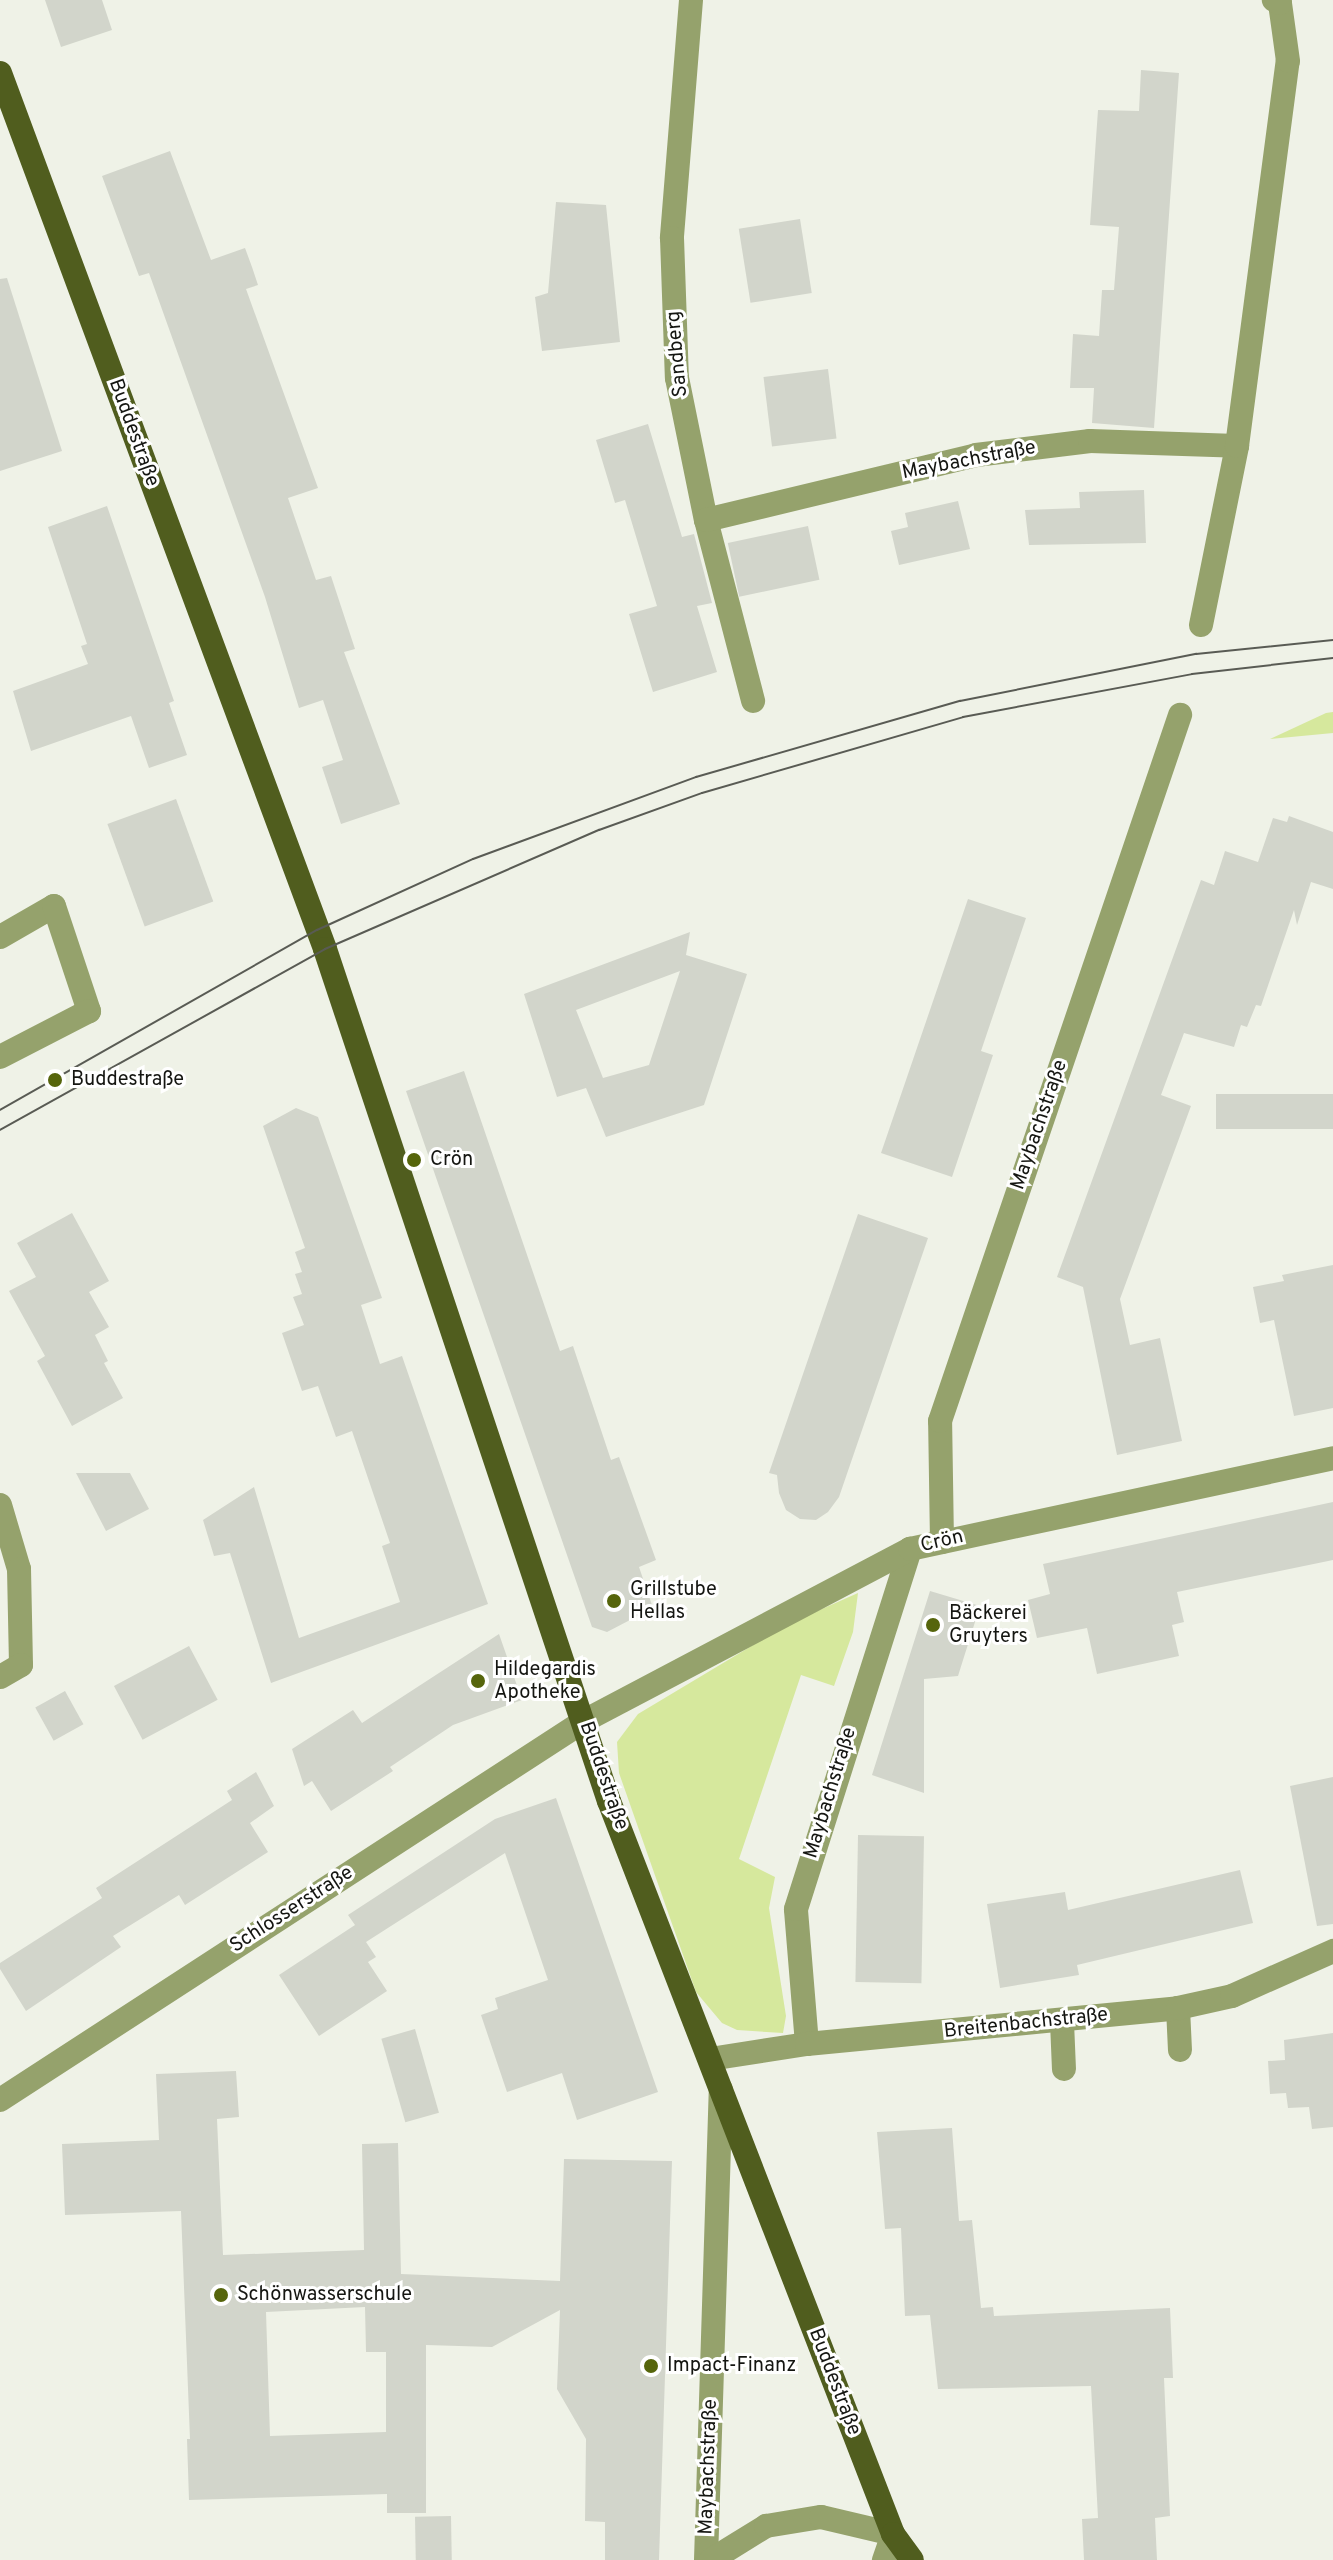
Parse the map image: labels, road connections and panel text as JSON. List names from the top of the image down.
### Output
{
  "streets": {
    "main road": ["Buddestraße"],
    "street": [
      "Sandberg",
      "Maybachstraße",
      "Crön",
      "Schlosserstraße",
      "Breitenbachstraße"
    ]
  },
  "crossings": [
    ["Sandberg", "Maybachstraße"],
    ["Buddestraße", "Maybachstraße"],
    ["Buddestraße", "Crön"],
    ["Buddestraße", "Schlosserstraße"],
    ["Buddestraße", "Breitenbachstraße"],
    ["Maybachstraße", "Crön"],
    ["Maybachstraße", "Breitenbachstraße"],
    ["Crön", "Schlosserstraße"]
  ],
  "places": [
    "Buddestraße",
    "Crön",
    "Grillstube Hellas",
    "Bäckerei Gruyters",
    "Hildegardis Apotheke",
    "Schönwasserschule",
    "Impact-Finanz"
  ]
}
